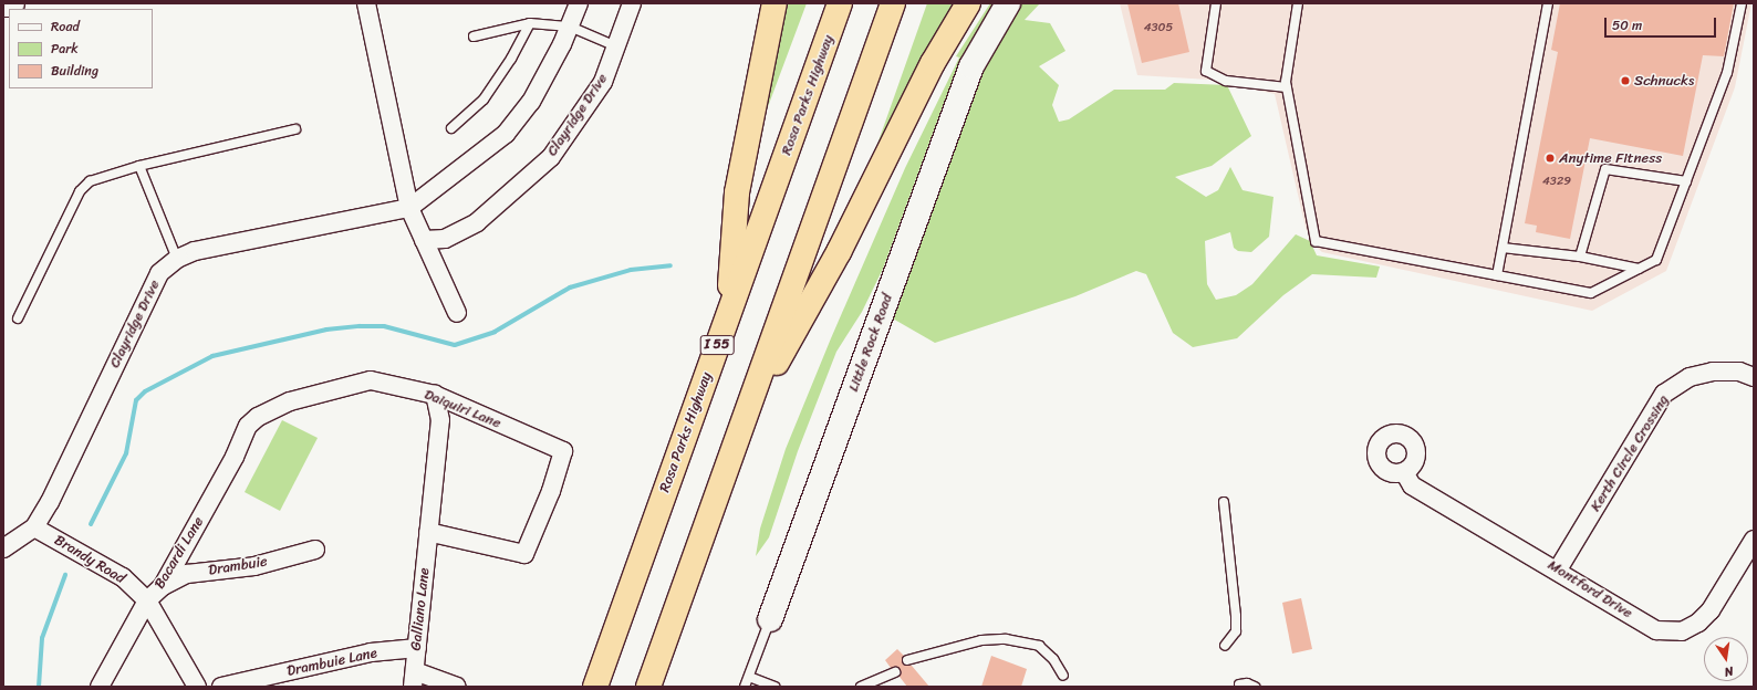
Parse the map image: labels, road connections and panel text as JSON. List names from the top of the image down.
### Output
{
  "streets": {
    "highway": ["Rosa Parks Highway", "I 55"],
    "street": [
      "Clayridge Drive",
      "Little Rock Road",
      "Daiquiri Lane",
      "Kerth Circle Crossing",
      "Bacardi Lane",
      "Brandy Road",
      "Drambuie",
      "Montford Drive",
      "Galliano Lane",
      "Drambuie Lane"
    ]
  },
  "crossings": [
    ["Clayridge Drive", "Brandy Road"],
    ["Daiquiri Lane", "Bacardi Lane"],
    ["Daiquiri Lane", "Galliano Lane"],
    ["Kerth Circle Crossing", "Montford Drive"],
    ["Bacardi Lane", "Brandy Road"],
    ["Bacardi Lane", "Drambuie"],
    ["Galliano Lane", "Drambuie Lane"]
  ],
  "places": ["Schnucks", "Anytime Fitness"],
  "house_numbers": ["4305", "4329"],
  "legend": ["Road", "Park", "Building"],
  "scale_bar": "50 m",
  "north": "bottom"
}
